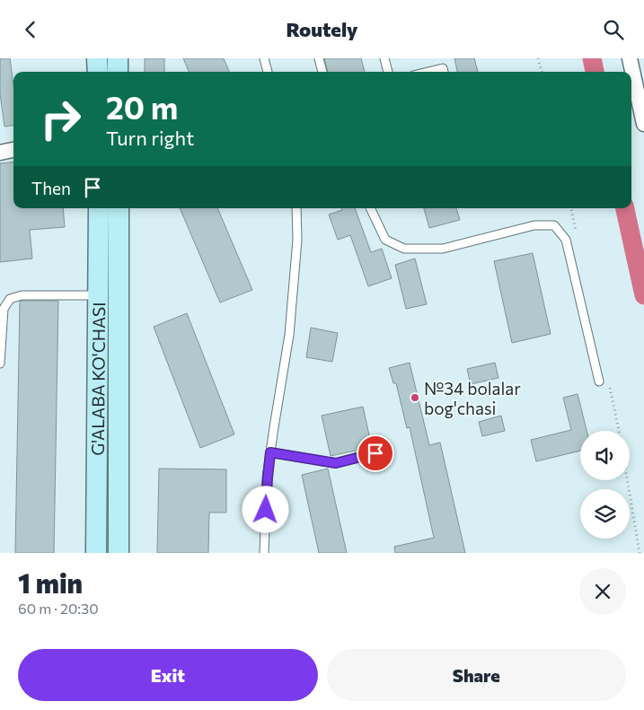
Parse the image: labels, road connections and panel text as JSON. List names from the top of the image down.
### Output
{
  "streets": {
    "main road": ["G'ALABA KO'CHASI"]
  },
  "places": ["№34 bolalar bog'chasi"],
  "page": {
    "header": "Routely",
    "turn": ["20 m", "Turn right"],
    "then": "Then",
    "heading": ["1 min", "60 m · 20:30"],
    "buttons": ["Exit", "Share"]
  }
}
